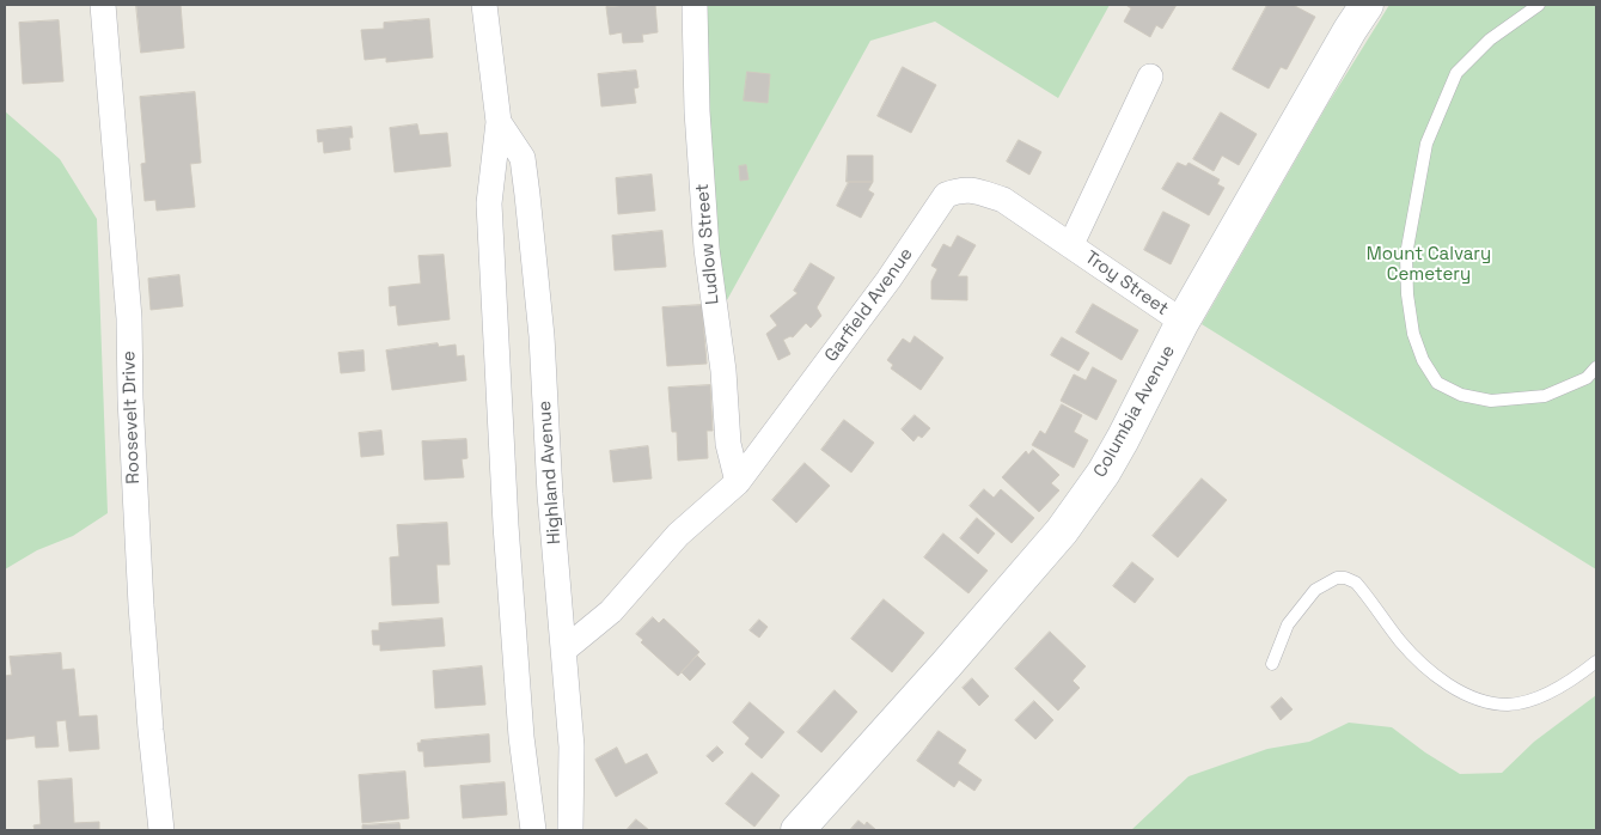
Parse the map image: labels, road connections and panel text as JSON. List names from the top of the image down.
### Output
{
  "streets": {
    "street": [
      "Ludlow Street",
      "Troy Street",
      "Garfield Avenue",
      "Columbia Avenue",
      "Roosevelt Drive",
      "Highland Avenue"
    ]
  },
  "crossings": [
    ["Ludlow Street", "Garfield Avenue"],
    ["Troy Street", "Garfield Avenue"],
    ["Troy Street", "Columbia Avenue"],
    ["Garfield Avenue", "Highland Avenue"]
  ],
  "parks": ["Mount Calvary Cemetery"]
}
